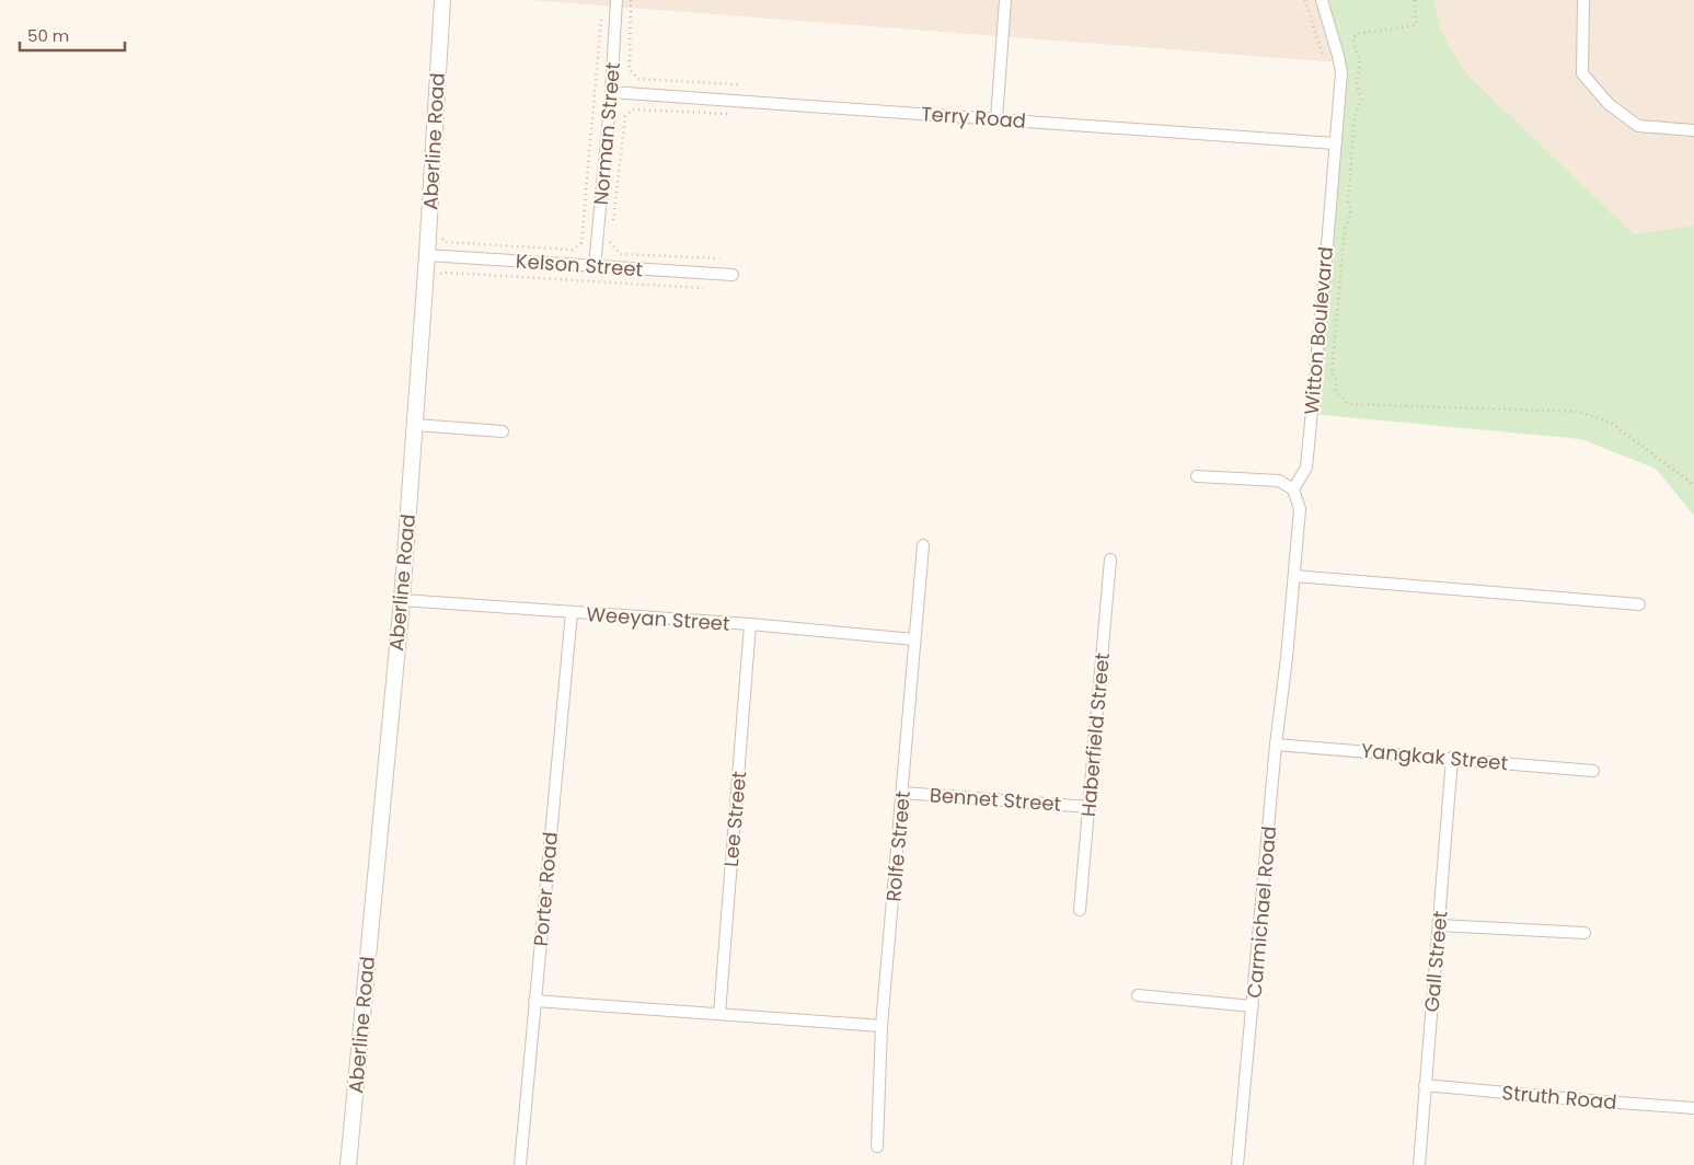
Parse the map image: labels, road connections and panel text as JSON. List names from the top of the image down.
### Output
{
  "streets": {
    "street": [
      "Terry Road",
      "Norman Street",
      "Aberline Road",
      "Kelson Street",
      "Witton Boulevard",
      "Weeyan Street",
      "Haberfield Street",
      "Yangkak Street",
      "Bennet Street",
      "Lee Street",
      "Rolfe Street",
      "Porter Road",
      "Carmichael Road",
      "Gall Street",
      "Struth Road"
    ]
  },
  "crossings": [
    ["Terry Road", "Norman Street"],
    ["Terry Road", "Witton Boulevard"],
    ["Norman Street", "Kelson Street"],
    ["Aberline Road", "Kelson Street"],
    ["Aberline Road", "Weeyan Street"],
    ["Weeyan Street", "Lee Street"],
    ["Weeyan Street", "Rolfe Street"],
    ["Weeyan Street", "Porter Road"],
    ["Haberfield Street", "Bennet Street"],
    ["Yangkak Street", "Carmichael Road"],
    ["Yangkak Street", "Gall Street"],
    ["Bennet Street", "Rolfe Street"],
    ["Gall Street", "Struth Road"]
  ],
  "scale_bar": "50 m"
}
